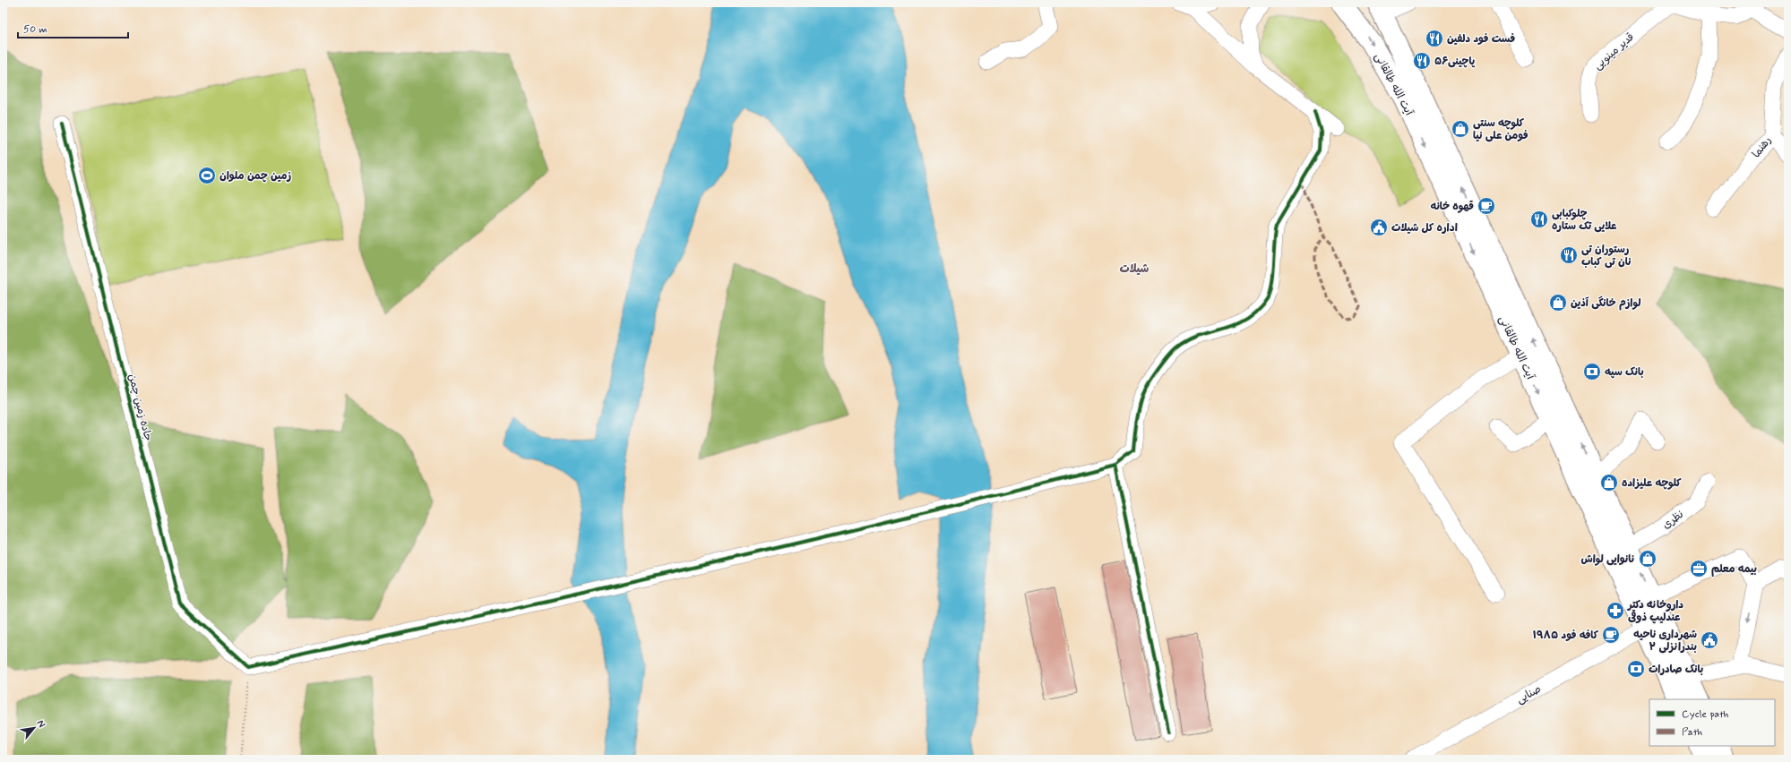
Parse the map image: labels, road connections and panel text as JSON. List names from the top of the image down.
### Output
{
  "streets": {
    "main road": ["آیت الله طالقانی"],
    "street": [
      "قدیر مینویی",
      "رهنما",
      "جاده زمین چمن",
      "نظری",
      "صنایی"
    ]
  },
  "crossings": [
    ["آیت الله طالقانی", "نظری"],
    ["آیت الله طالقانی", "صنایی"]
  ],
  "districts": ["شیلات"],
  "places": {
    "restaurant": [
      "فست فود دلفین",
      "پاچینی۵۶",
      "چلوکبابی علایی تک ستاره",
      "رستوران تی نان تی کباب"
    ],
    "shop": [
      "کلوچه سنتی فومن علی نیا",
      "لوازم خانگی آذین",
      "کلوچه علیزاده",
      "نانوایی لواش"
    ],
    "sports": ["زمین چمن ملوان"],
    "cafe": ["قهوه خانه", "کافه فود ۱۹۸۵"],
    "public building": ["اداره کل شیلات", "شهرداری ناحیه ۲ بندرانزلی"],
    "bank": ["بانک سپه", "بانک صادرات"],
    "office": ["بیمه معلم"],
    "pharmacy": ["داروخانه دکتر عندلیپ ذوقی"]
  },
  "legend": ["Cycle path", "Path"],
  "scale_bar": "50 m",
  "north": "top right"
}
